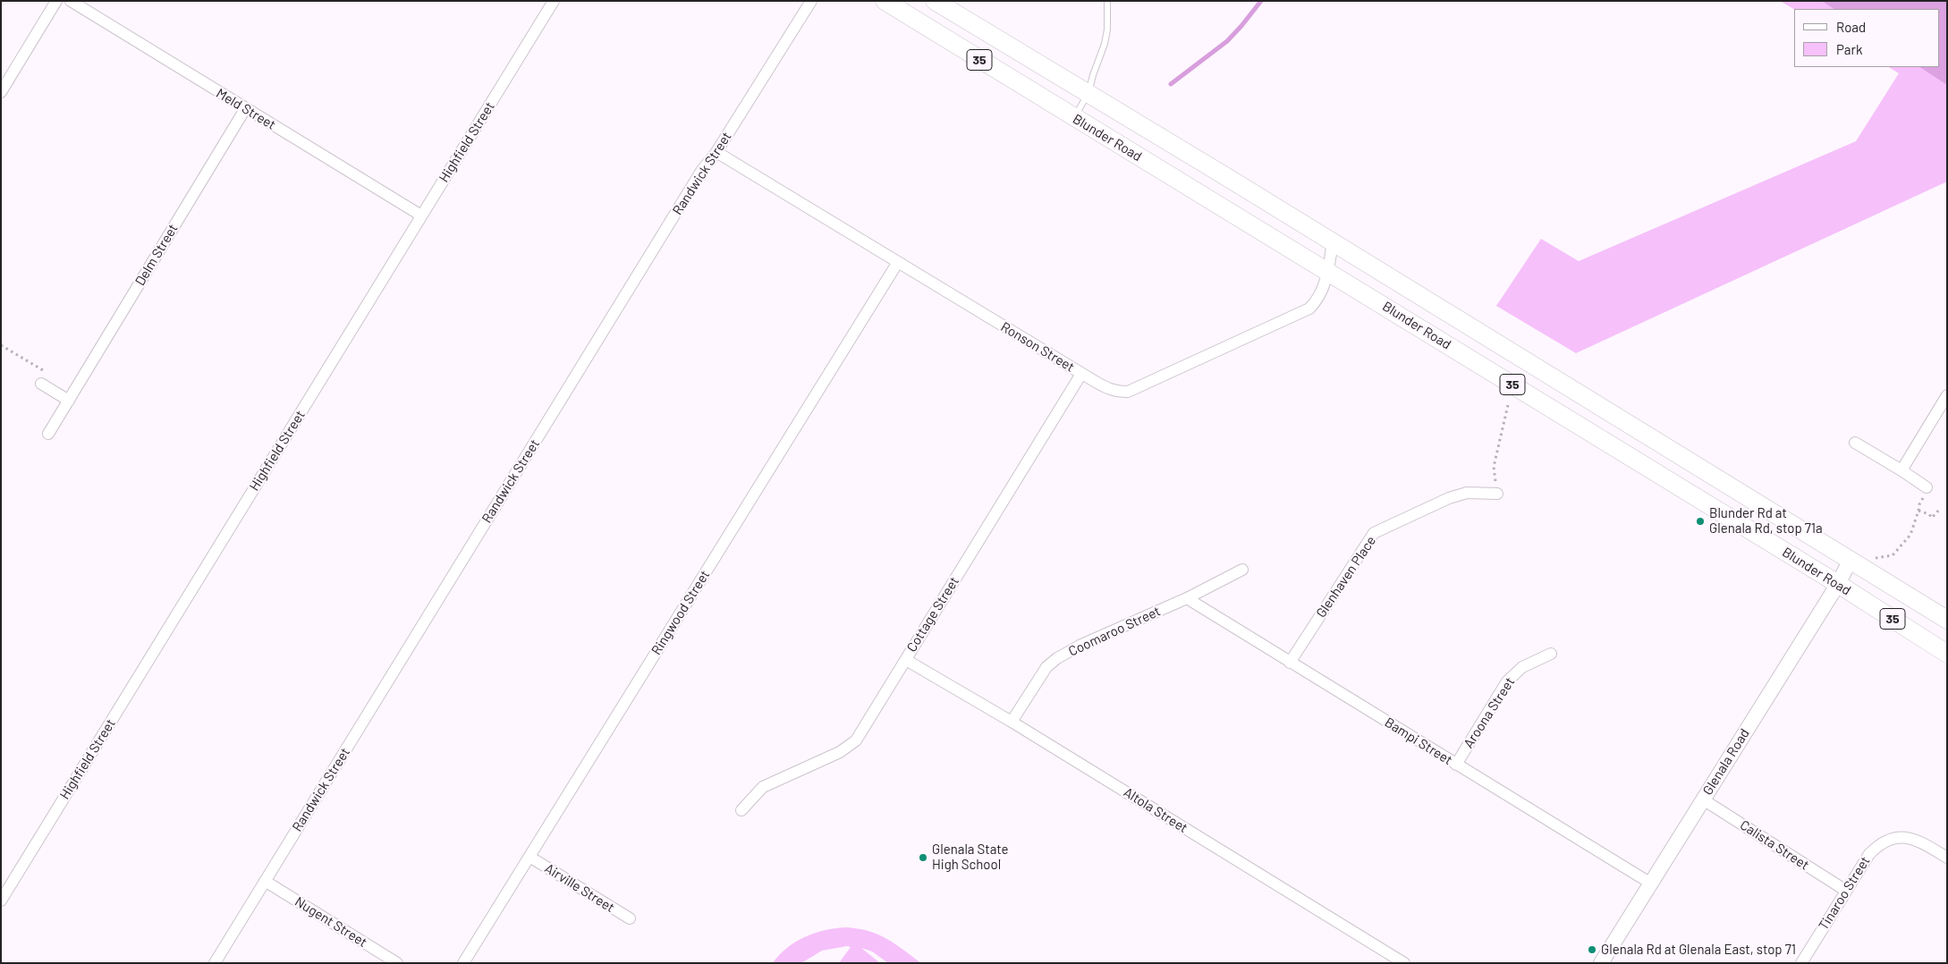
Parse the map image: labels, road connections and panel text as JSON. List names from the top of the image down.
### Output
{
  "streets": {
    "main road": ["35", "Blunder Road"],
    "street": [
      "Meld Street",
      "Highfield Street",
      "Randwick Street",
      "Delm Street",
      "Ronson Street",
      "Glenhaven Place",
      "Ringwood Street",
      "Cottage Street",
      "Coomaroo Street",
      "Aroona Street",
      "Bampi Street",
      "Glenala Road",
      "Altola Street",
      "Calista Street",
      "Airville Street",
      "Tinaroo Street",
      "Nugent Street"
    ]
  },
  "crossings": [
    ["Meld Street", "Highfield Street"],
    ["Meld Street", "Delm Street"],
    ["Blunder Road", "Ronson Street"],
    ["Blunder Road", "Glenala Road"],
    ["Randwick Street", "Ronson Street"],
    ["Randwick Street", "Nugent Street"],
    ["Ronson Street", "Ringwood Street"],
    ["Ronson Street", "Cottage Street"],
    ["Glenhaven Place", "Bampi Street"],
    ["Ringwood Street", "Airville Street"],
    ["Cottage Street", "Altola Street"],
    ["Coomaroo Street", "Bampi Street"],
    ["Coomaroo Street", "Altola Street"],
    ["Aroona Street", "Bampi Street"],
    ["Bampi Street", "Glenala Road"],
    ["Glenala Road", "Calista Street"],
    ["Calista Street", "Tinaroo Street"]
  ],
  "places": ["Blunder Rd at Glenala Rd, stop 71a", "Glenala State High School", "Glenala Rd at Glenala East, stop 71"],
  "legend": ["Road", "Park"]
}
